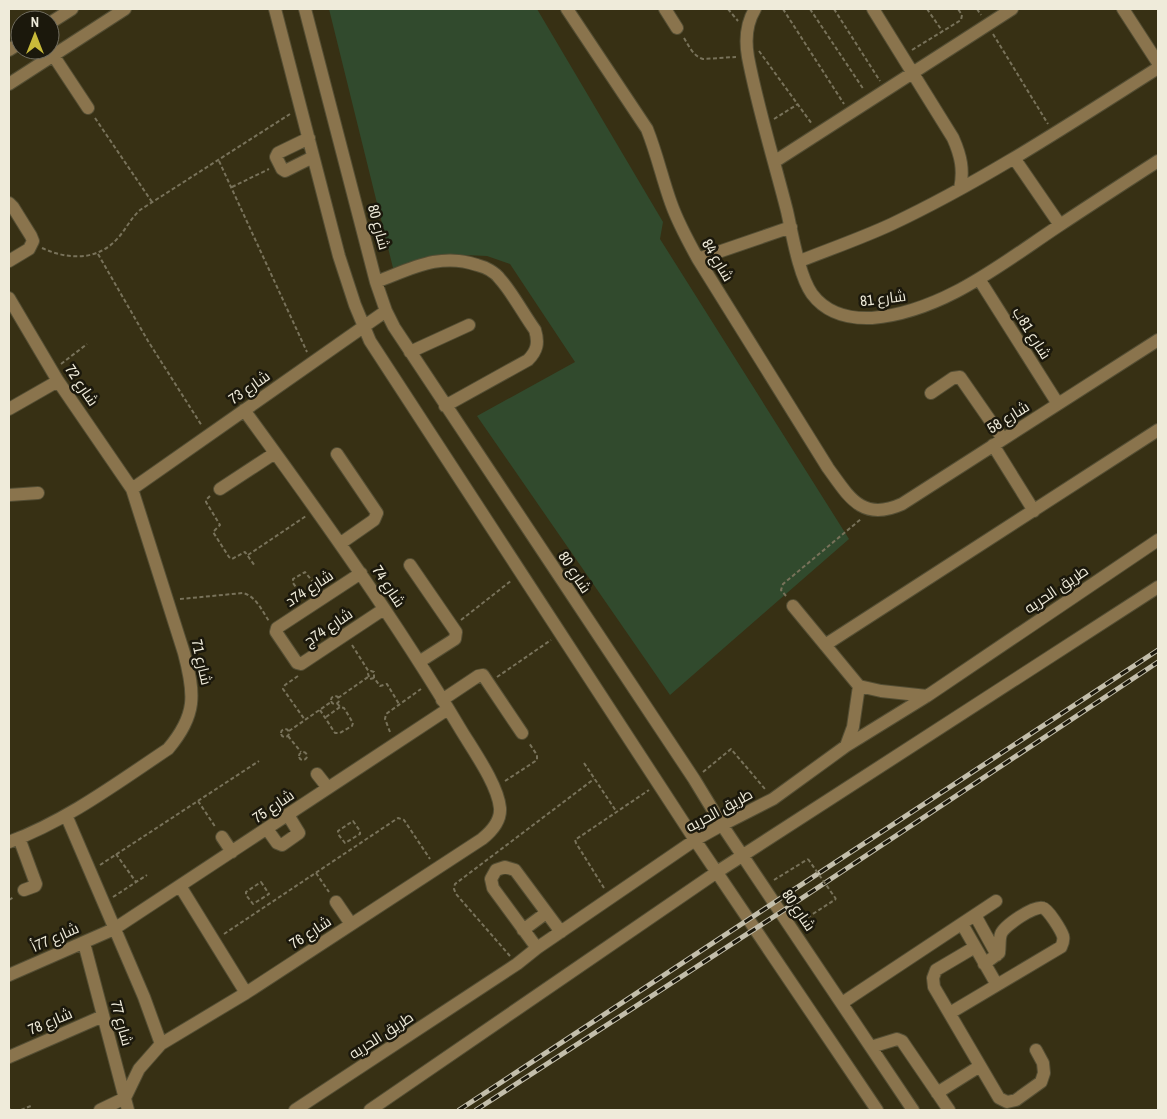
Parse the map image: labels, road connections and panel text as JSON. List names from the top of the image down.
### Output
{
  "streets": {
    "street": [
      "شارع 80",
      "شارع 84",
      "شارع 81",
      "شارع 81ب",
      "شارع 72",
      "شارع 73",
      "شارع 58",
      "شارع 74",
      "شارع 74د",
      "طريق الحريه",
      "شارع 74ج",
      "شارع 71",
      "شارع 75",
      "شارع 76",
      "شارع 77أ",
      "شارع 78",
      "شارع 77"
    ]
  },
  "crossings": [
    ["شارع 80", "شارع 73"],
    ["شارع 80", "طريق الحريه"],
    ["شارع 84", "شارع 58"],
    ["شارع 81", "شارع 81ب"],
    ["شارع 81ب", "شارع 58"],
    ["شارع 72", "شارع 73"],
    ["شارع 72", "شارع 71"],
    ["شارع 73", "شارع 74"],
    ["شارع 73", "شارع 71"],
    ["شارع 74", "شارع 74د"],
    ["شارع 74", "شارع 74ج"],
    ["شارع 74", "شارع 75"],
    ["شارع 74", "شارع 76"],
    ["شارع 74د", "شارع 74ج"],
    ["شارع 75", "شارع 77أ"],
    ["شارع 76", "شارع 77"],
    ["شارع 77أ", "شارع 77"],
    ["شارع 78", "شارع 77"]
  ],
  "north": "top"
}
